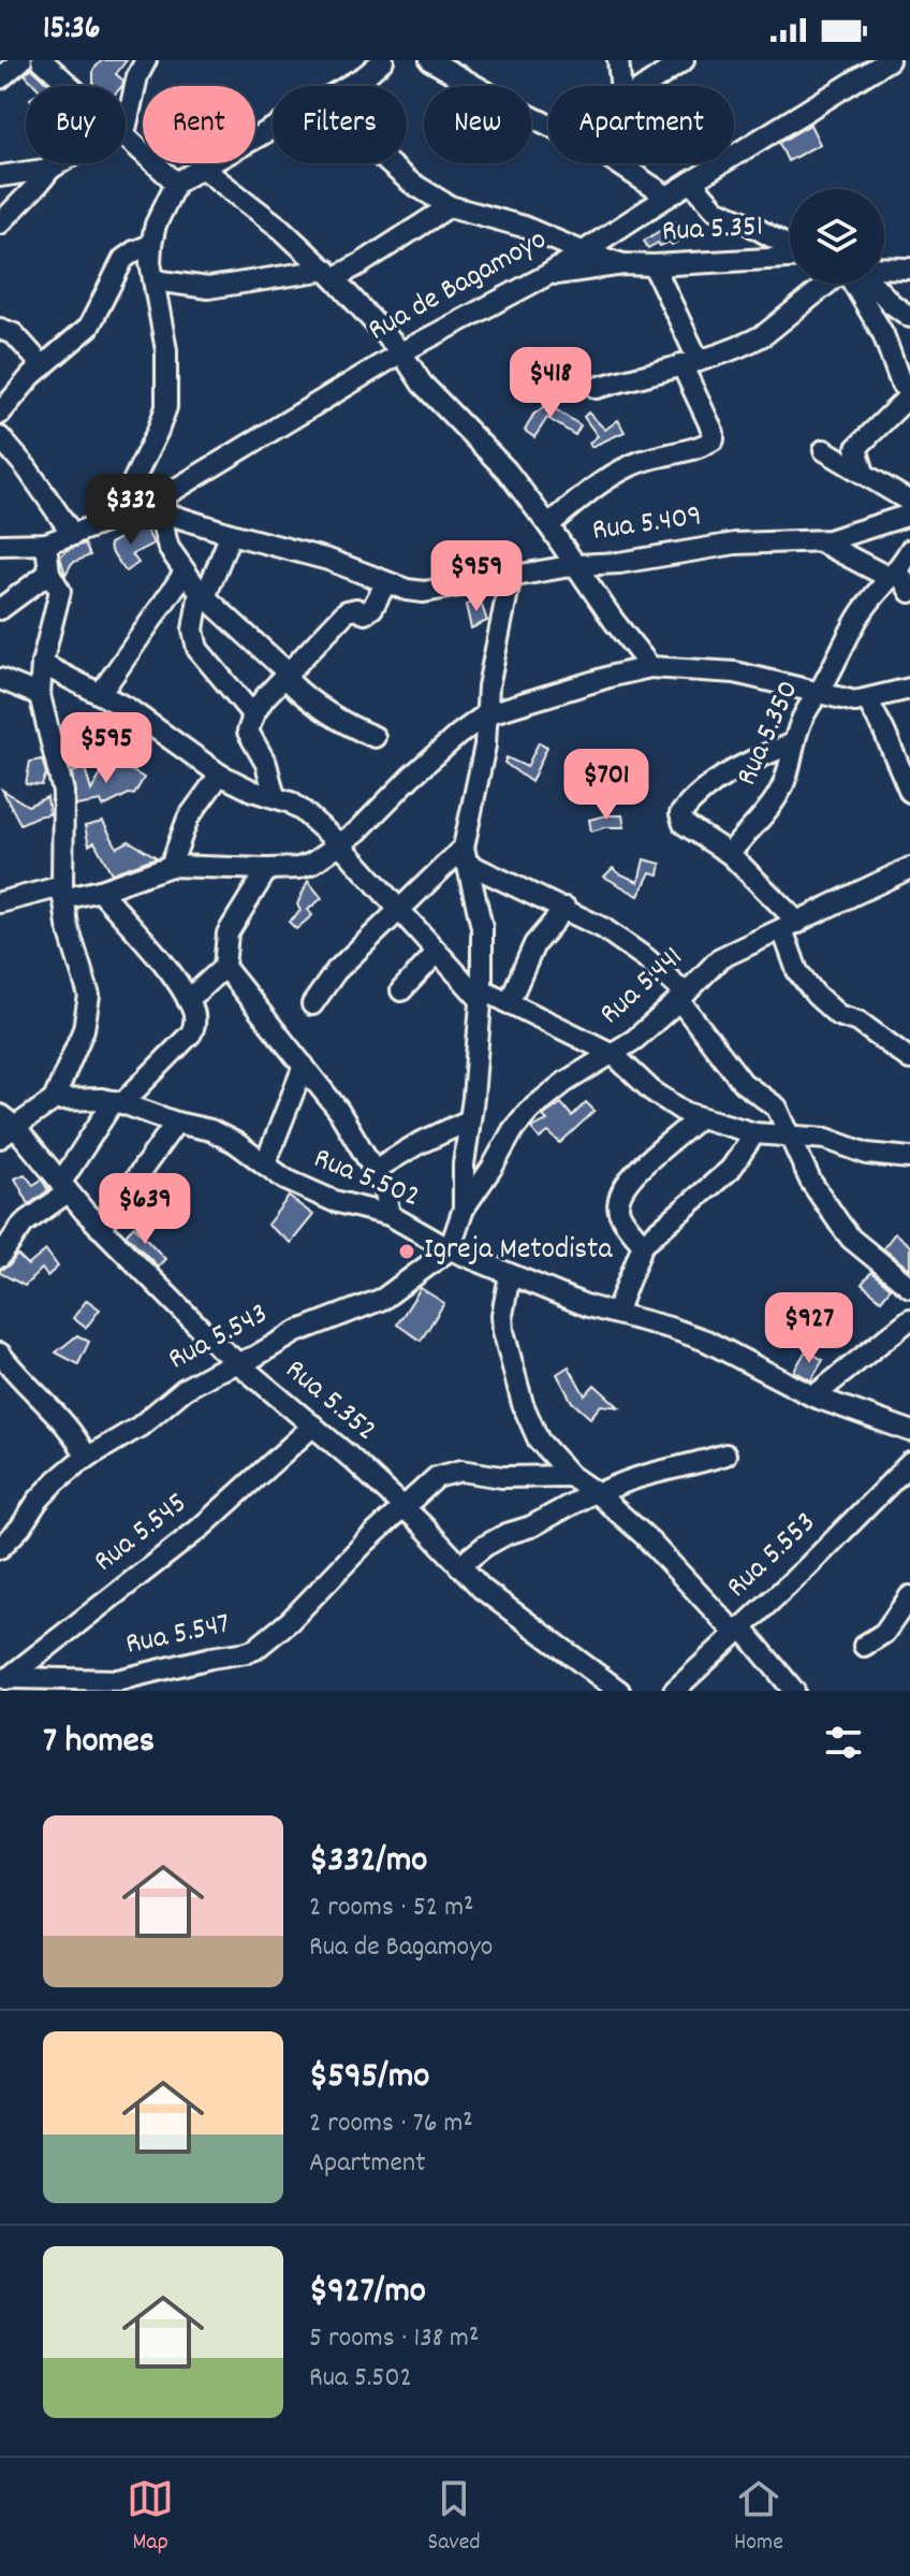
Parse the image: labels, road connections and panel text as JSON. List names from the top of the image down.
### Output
{
  "streets": {
    "street": [
      "Rua 5.351",
      "Rua de Bagamoyo",
      "Rua 5.409",
      "Rua 5.350",
      "Rua 5.441",
      "Rua 5.502",
      "Rua 5.543",
      "Rua 5.352",
      "Rua 5.545",
      "Rua 5.553",
      "Rua 5.547"
    ]
  },
  "crossings": [
    ["Rua de Bagamoyo", "Rua 5.409"],
    ["Rua 5.502", "Rua 5.543"],
    ["Rua 5.543", "Rua 5.352"],
    ["Rua 5.352", "Rua 5.545"],
    ["Rua 5.352", "Rua 5.547"],
    ["Rua 5.545", "Rua 5.547"]
  ],
  "places": ["Igreja Metodista"],
  "page": {
    "status": "15:36",
    "chip": [
      "Buy",
      "Rent",
      "Filters",
      "New",
      "Apartment"
    ],
    "price": [
      "$418",
      "$332",
      "$959",
      "$595",
      "$701",
      "$639",
      "$927"
    ],
    "heading": "7 homes",
    "list": [
      {
        "name": "$332/mo",
        "note": "2 rooms · 52 m² · Rua de Bagamoyo"
      },
      {
        "name": "$595/mo",
        "note": "2 rooms · 76 m² · Apartment"
      },
      {
        "name": "$927/mo",
        "note": "5 rooms · 138 m² · Rua 5.502"
      }
    ],
    "tabs": ["Map", "Saved", "Home"]
  }
}
